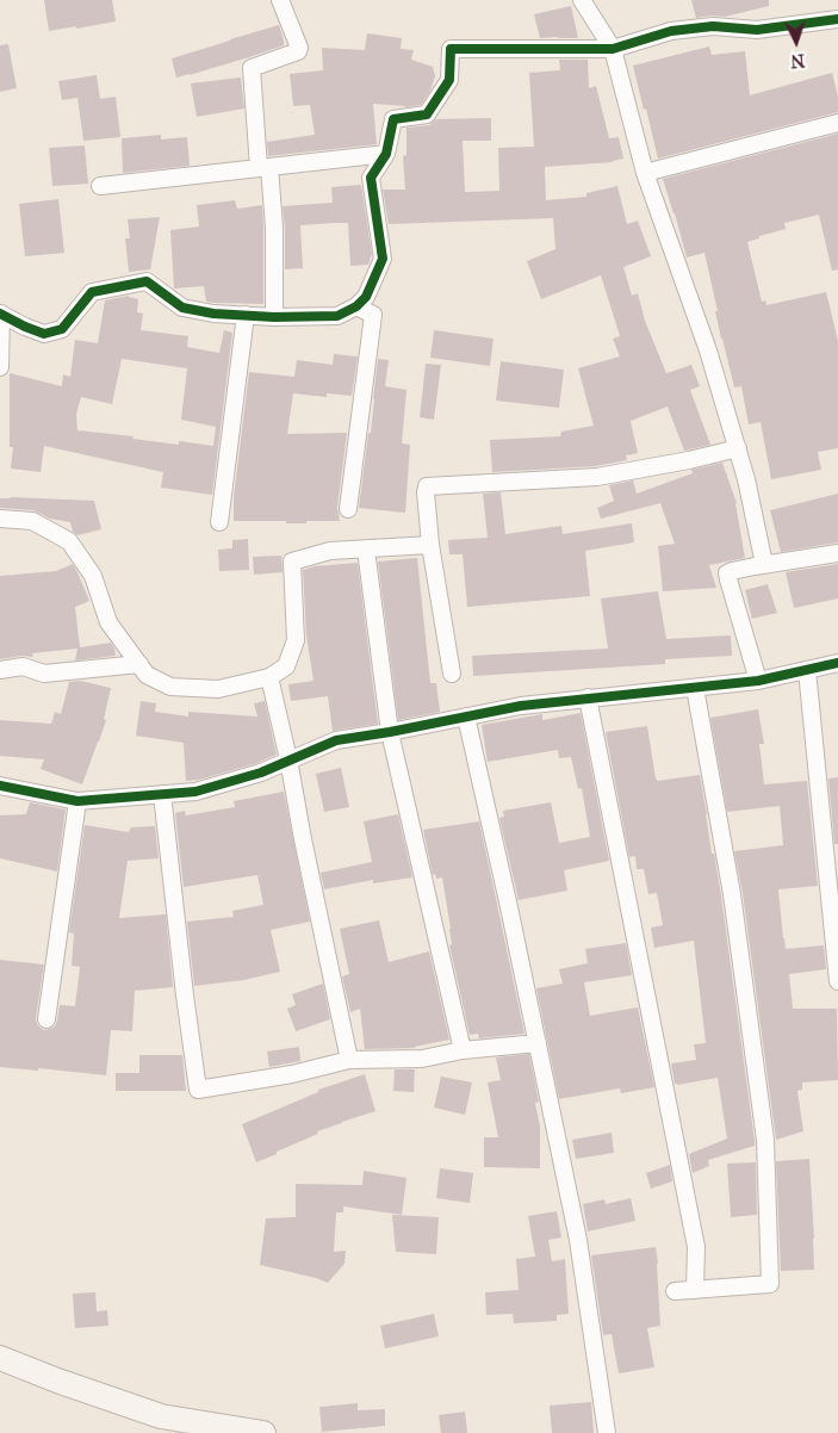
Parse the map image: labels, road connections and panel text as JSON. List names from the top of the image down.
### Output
{
  "north": "bottom"
}
